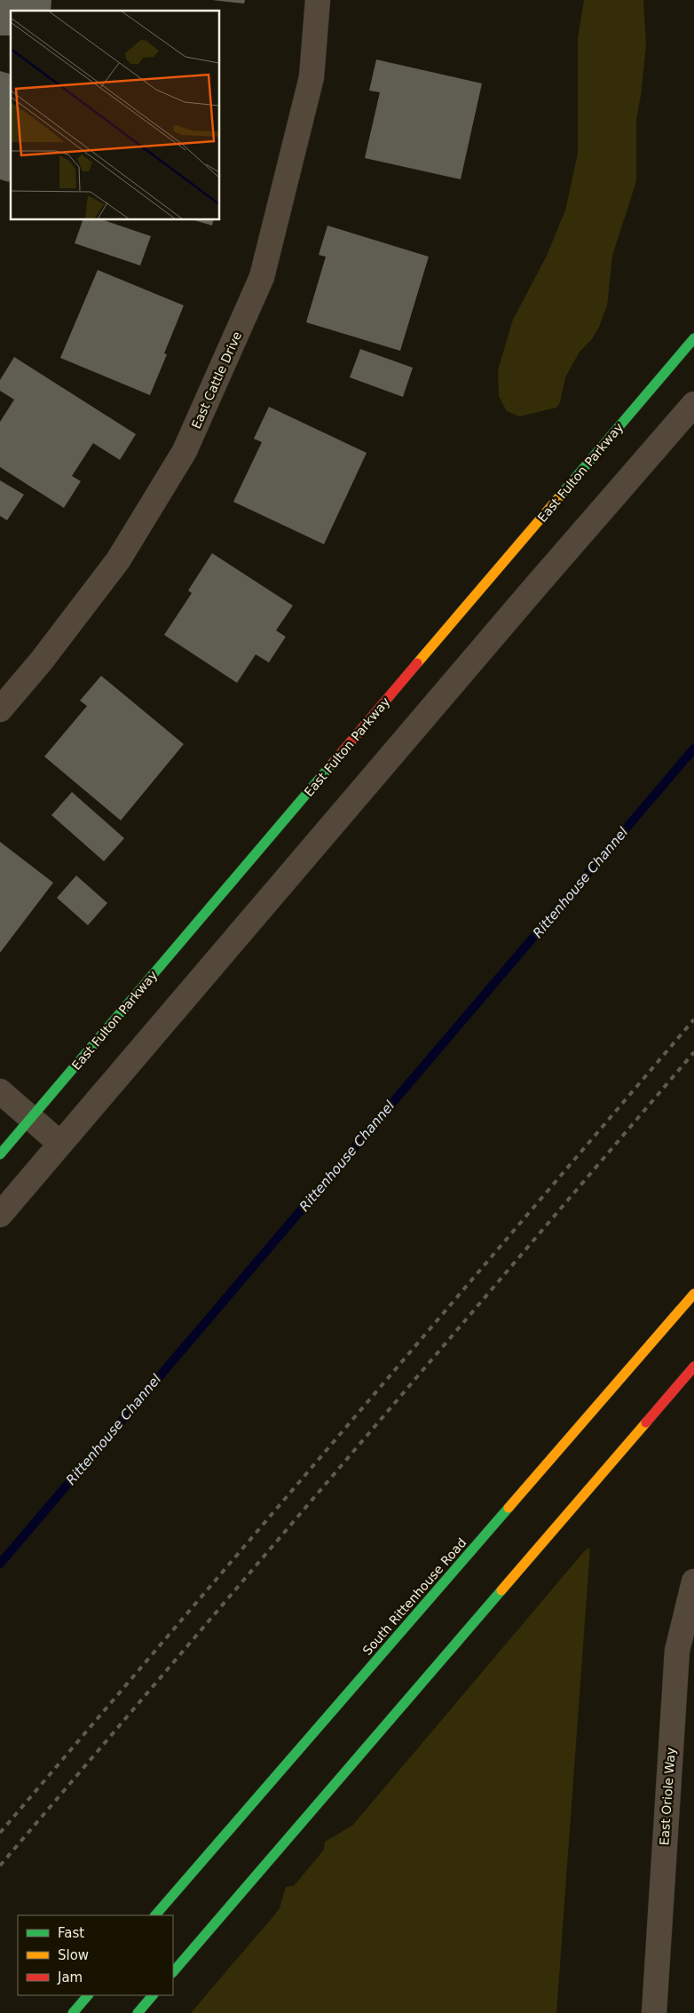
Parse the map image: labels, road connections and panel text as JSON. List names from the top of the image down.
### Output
{
  "streets": {
    "main road": ["East Fulton Parkway", "South Rittenhouse Road"],
    "street": ["East Cattle Drive", "East Oriole Way"]
  },
  "water": ["Rittenhouse Channel"],
  "legend": ["Fast", "Slow", "Jam"]
}
